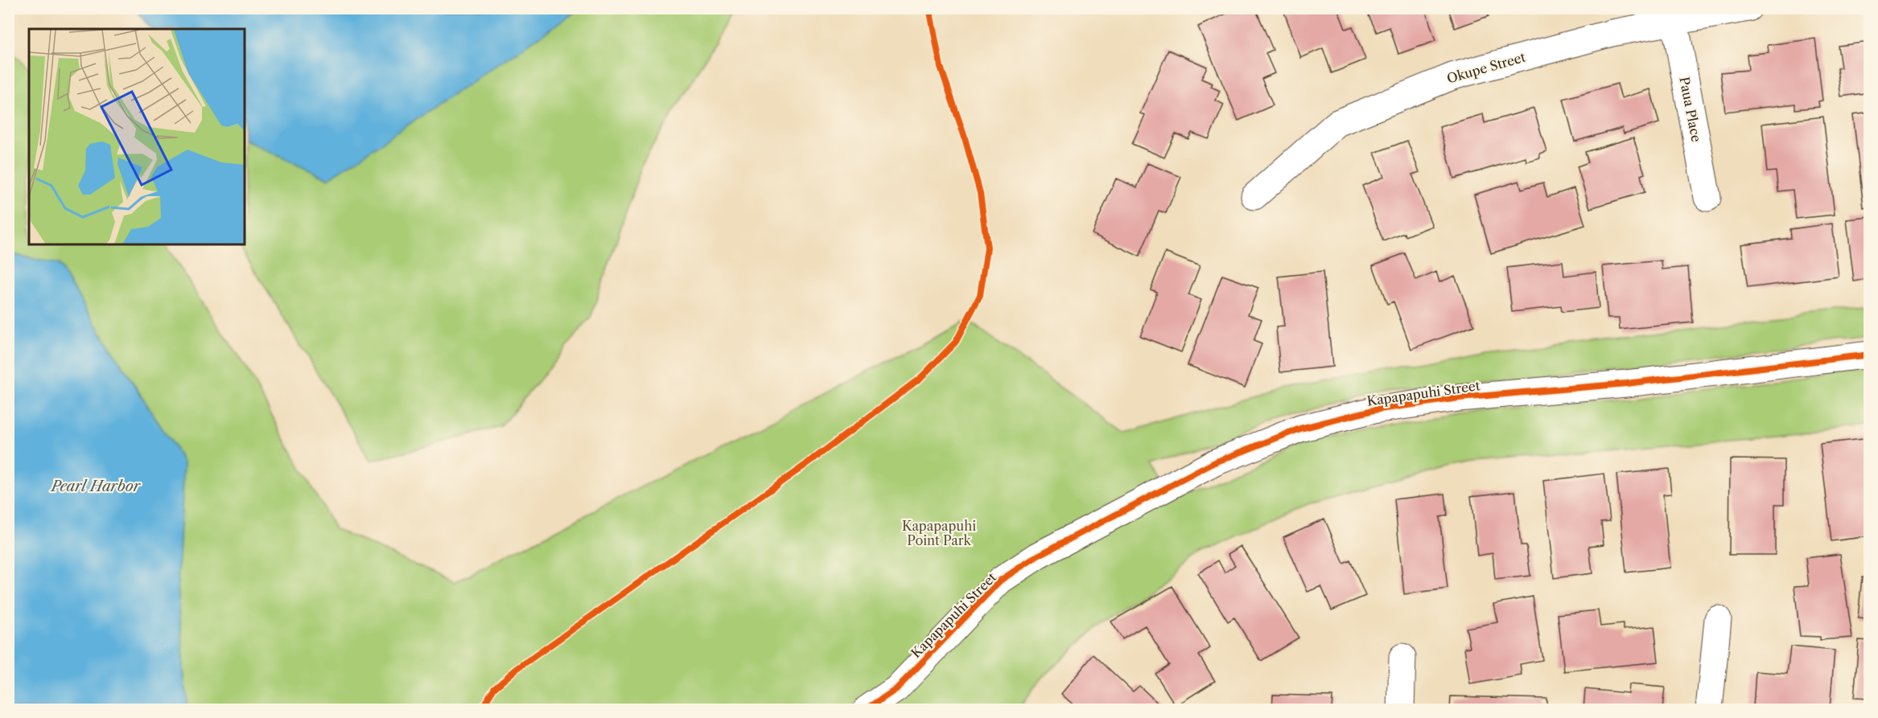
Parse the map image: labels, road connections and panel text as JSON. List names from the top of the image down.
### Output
{
  "streets": {
    "street": ["Okupe Street", "Paua Place", "Kapapapuhi Street"]
  },
  "crossings": [
    ["Okupe Street", "Paua Place"]
  ],
  "water": ["Pearl Harbor"],
  "parks": ["Kapapapuhi Point Park"]
}
